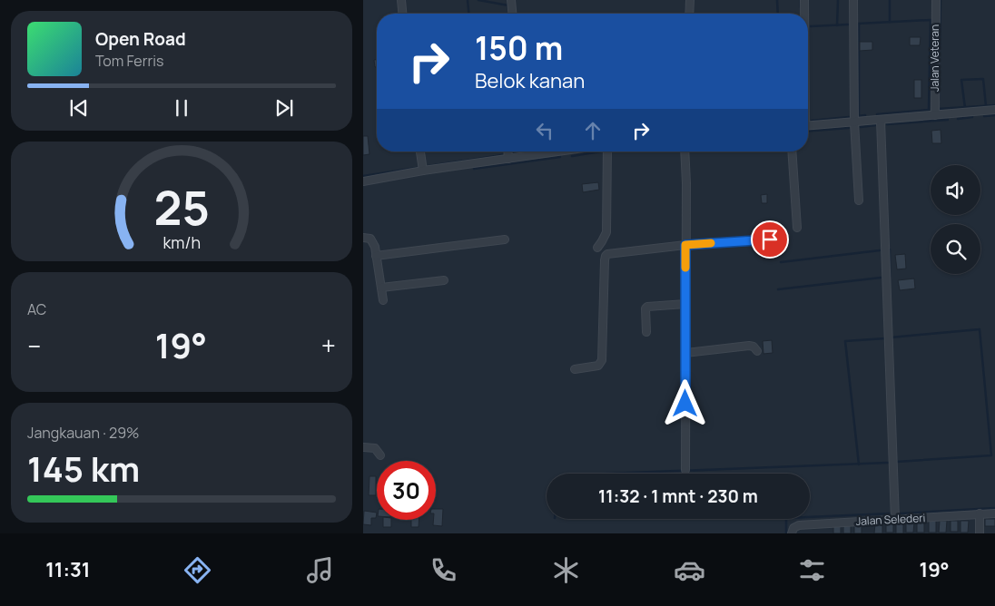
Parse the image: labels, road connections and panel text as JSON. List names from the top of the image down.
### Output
{
  "streets": {
    "street": ["Jalan Veteran", "Jalan Selederi"]
  },
  "page": {
    "turn": ["150 m", "Belok kanan"],
    "song": ["Open Road", "Tom Ferris"],
    "tile": [
      "AC",
      ["Jangkauan · 29%", "145 km"]
    ],
    "heat": ["−", "19°", "+"],
    "limit": "30",
    "trip": "11:32 · 1 mnt · 230 m",
    "tabs": ["11:31", "19°"],
    "gauge": ["25", "km/h"]
  }
}
